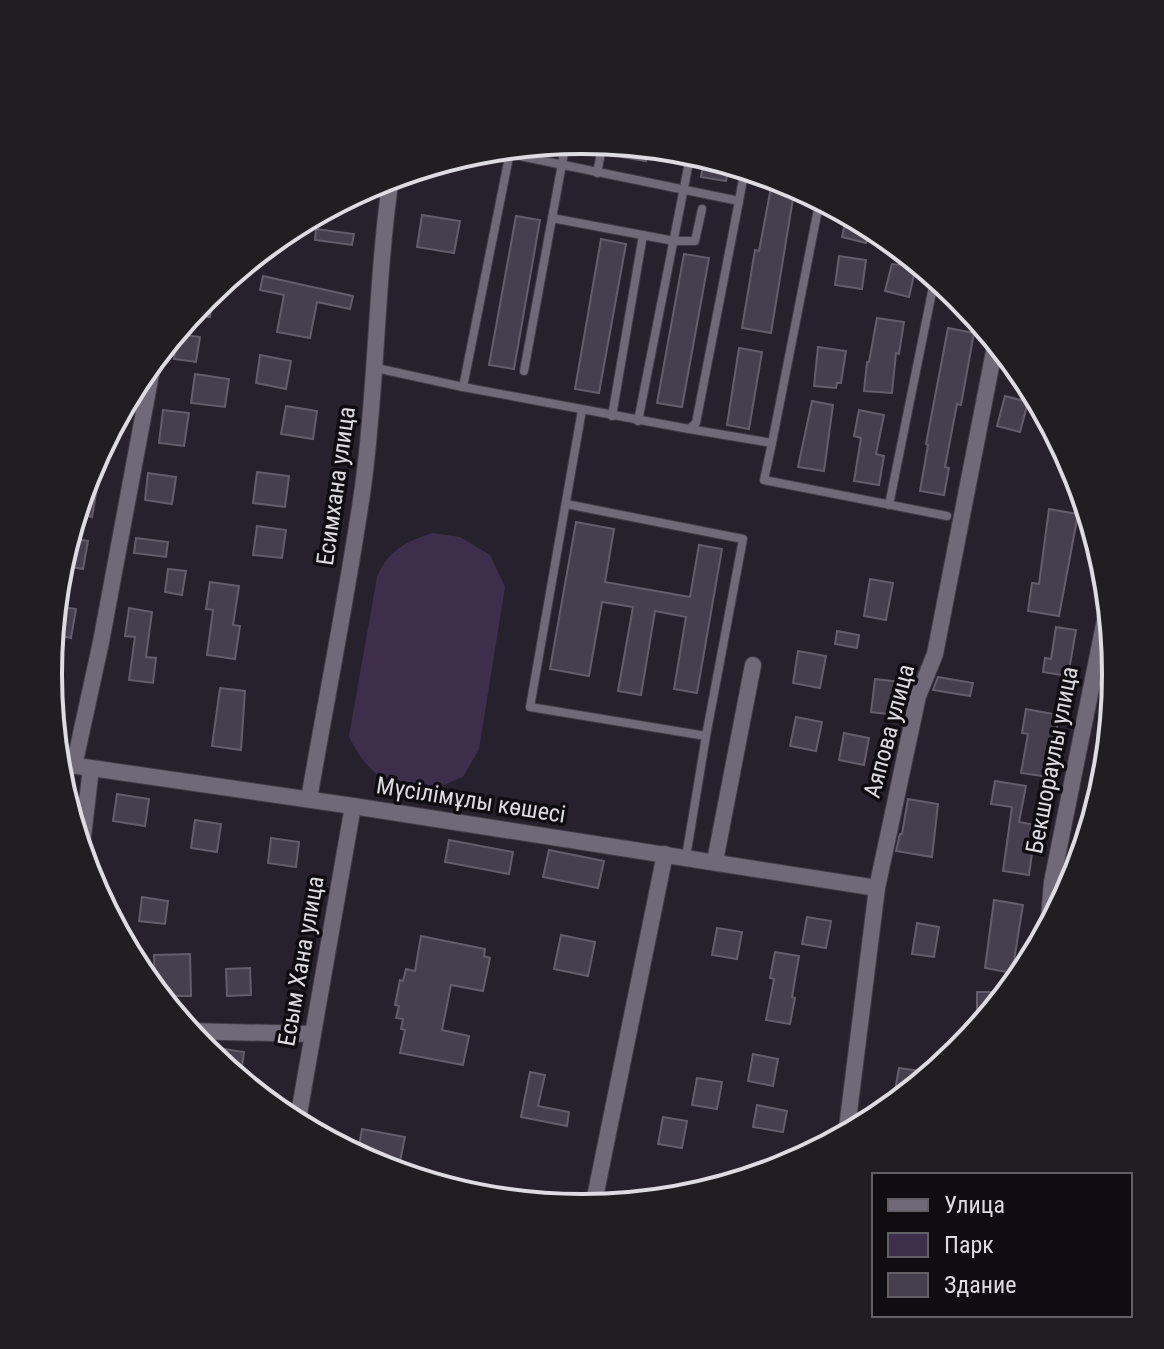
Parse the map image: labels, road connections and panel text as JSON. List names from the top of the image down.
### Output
{
  "streets": {
    "street": [
      "Есимхана улица",
      "Аяпова улица",
      "Бекшораулы улица",
      "Мүсілімұлы көшесі",
      "Есым Хана улица"
    ]
  },
  "crossings": [
    ["Есимхана улица", "Мүсілімұлы көшесі"],
    ["Аяпова улица", "Мүсілімұлы көшесі"],
    ["Мүсілімұлы көшесі", "Есым Хана улица"]
  ],
  "legend": ["Улица", "Парк", "Здание"]
}
